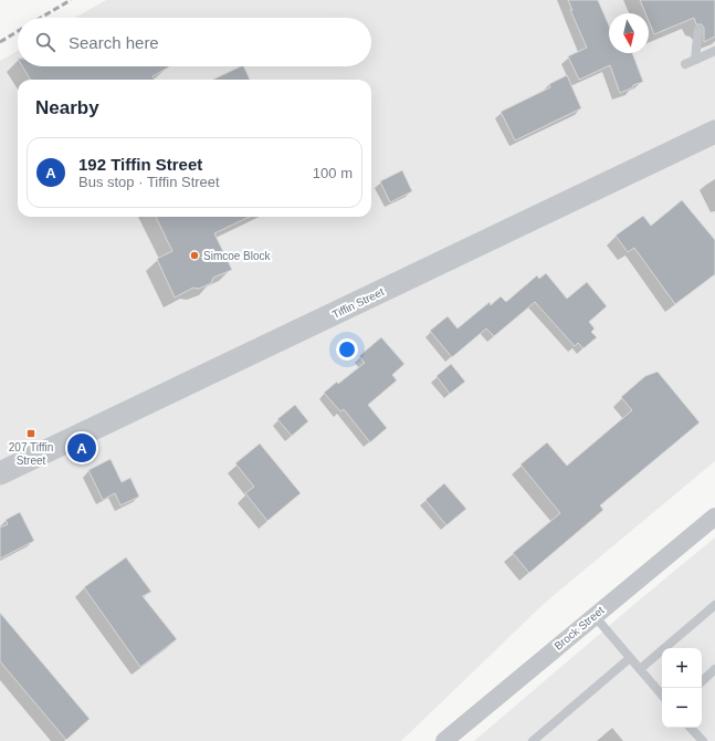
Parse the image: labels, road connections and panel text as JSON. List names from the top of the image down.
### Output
{
  "streets": {
    "street": ["Tiffin Street", "Brock Street"]
  },
  "places": {
    "other": ["Simcoe Block"],
    "transit": ["207 Tiffin Street"]
  },
  "north": "bottom",
  "page": {
    "search": "Search here",
    "heading": "Nearby",
    "list": [
      {
        "mark": "A",
        "name": "192 Tiffin Street",
        "note": "Bus stop · Tiffin Street",
        "value": "100 m"
      }
    ],
    "pins": "A",
    "map_buttons": ["+", "−"]
  }
}
